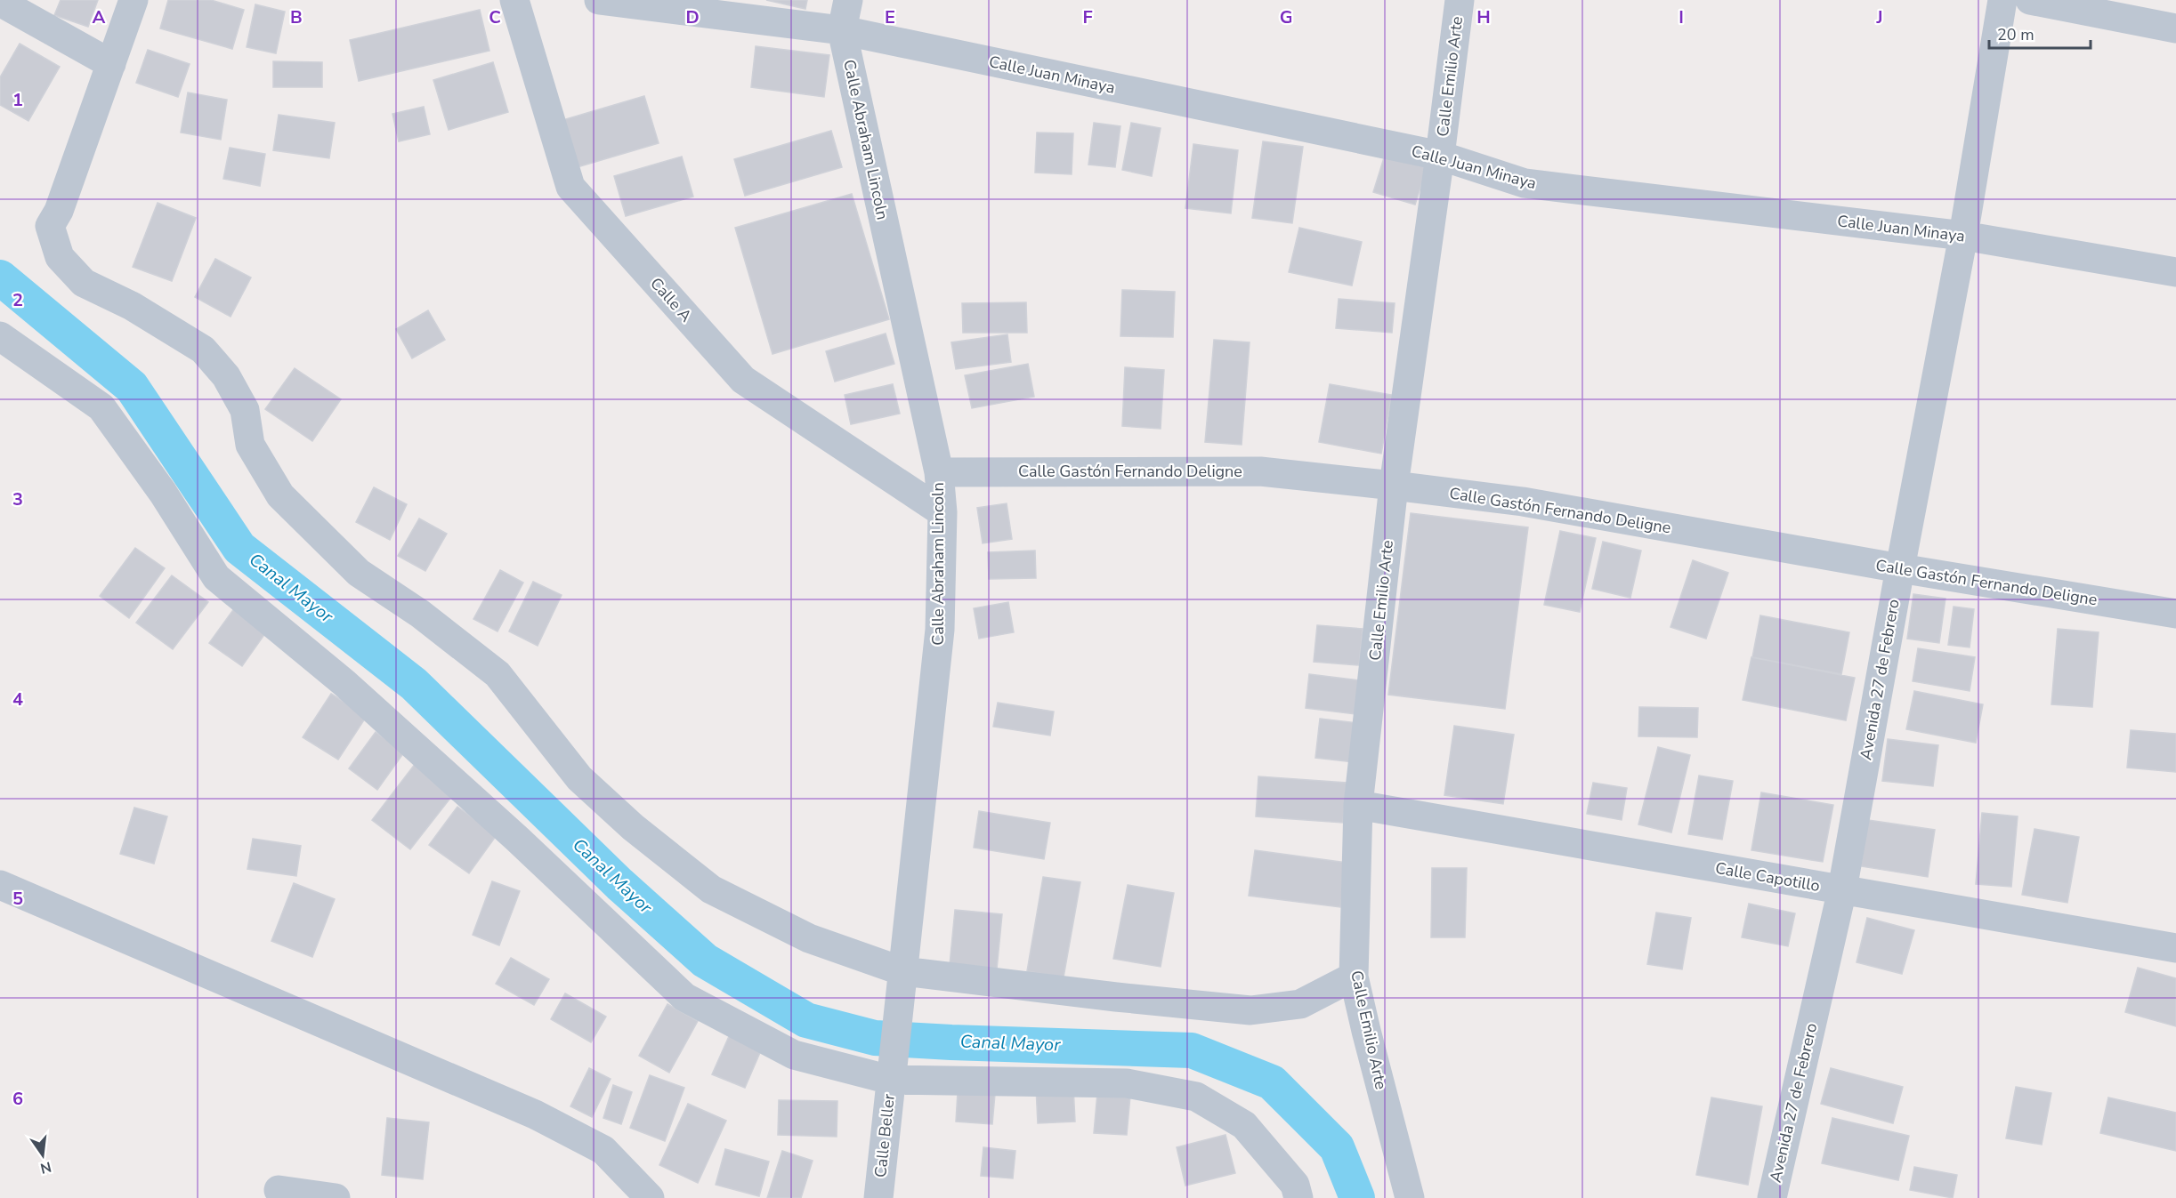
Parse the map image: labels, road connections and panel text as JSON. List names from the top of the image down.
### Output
{
  "streets": {
    "street": [
      "Calle Juan Minaya",
      "Calle Emilio Arte",
      "Calle Abraham Lincoln",
      "Calle A",
      "Calle Gastón Fernando Deligne",
      "Avenida 27 de Febrero",
      "Calle Capotillo",
      "Calle Beller"
    ]
  },
  "crossings": [
    ["Calle Juan Minaya", "Calle Emilio Arte"],
    ["Calle Juan Minaya", "Calle Abraham Lincoln"],
    ["Calle Juan Minaya", "Avenida 27 de Febrero"],
    ["Calle Emilio Arte", "Calle Gastón Fernando Deligne"],
    ["Calle Emilio Arte", "Calle Capotillo"],
    ["Calle Abraham Lincoln", "Calle A"],
    ["Calle Abraham Lincoln", "Calle Gastón Fernando Deligne"],
    ["Calle Abraham Lincoln", "Calle Beller"],
    ["Calle Gastón Fernando Deligne", "Avenida 27 de Febrero"],
    ["Avenida 27 de Febrero", "Calle Capotillo"]
  ],
  "water": ["Canal Mayor"],
  "scale_bar": "20 m",
  "north": "bottom",
  "grid": {
    "columns": [
      "A",
      "B",
      "C",
      "D",
      "E",
      "F",
      "G",
      "H",
      "I",
      "J"
    ],
    "rows": [
      "1",
      "2",
      "3",
      "4",
      "5",
      "6"
    ]
  }
}
